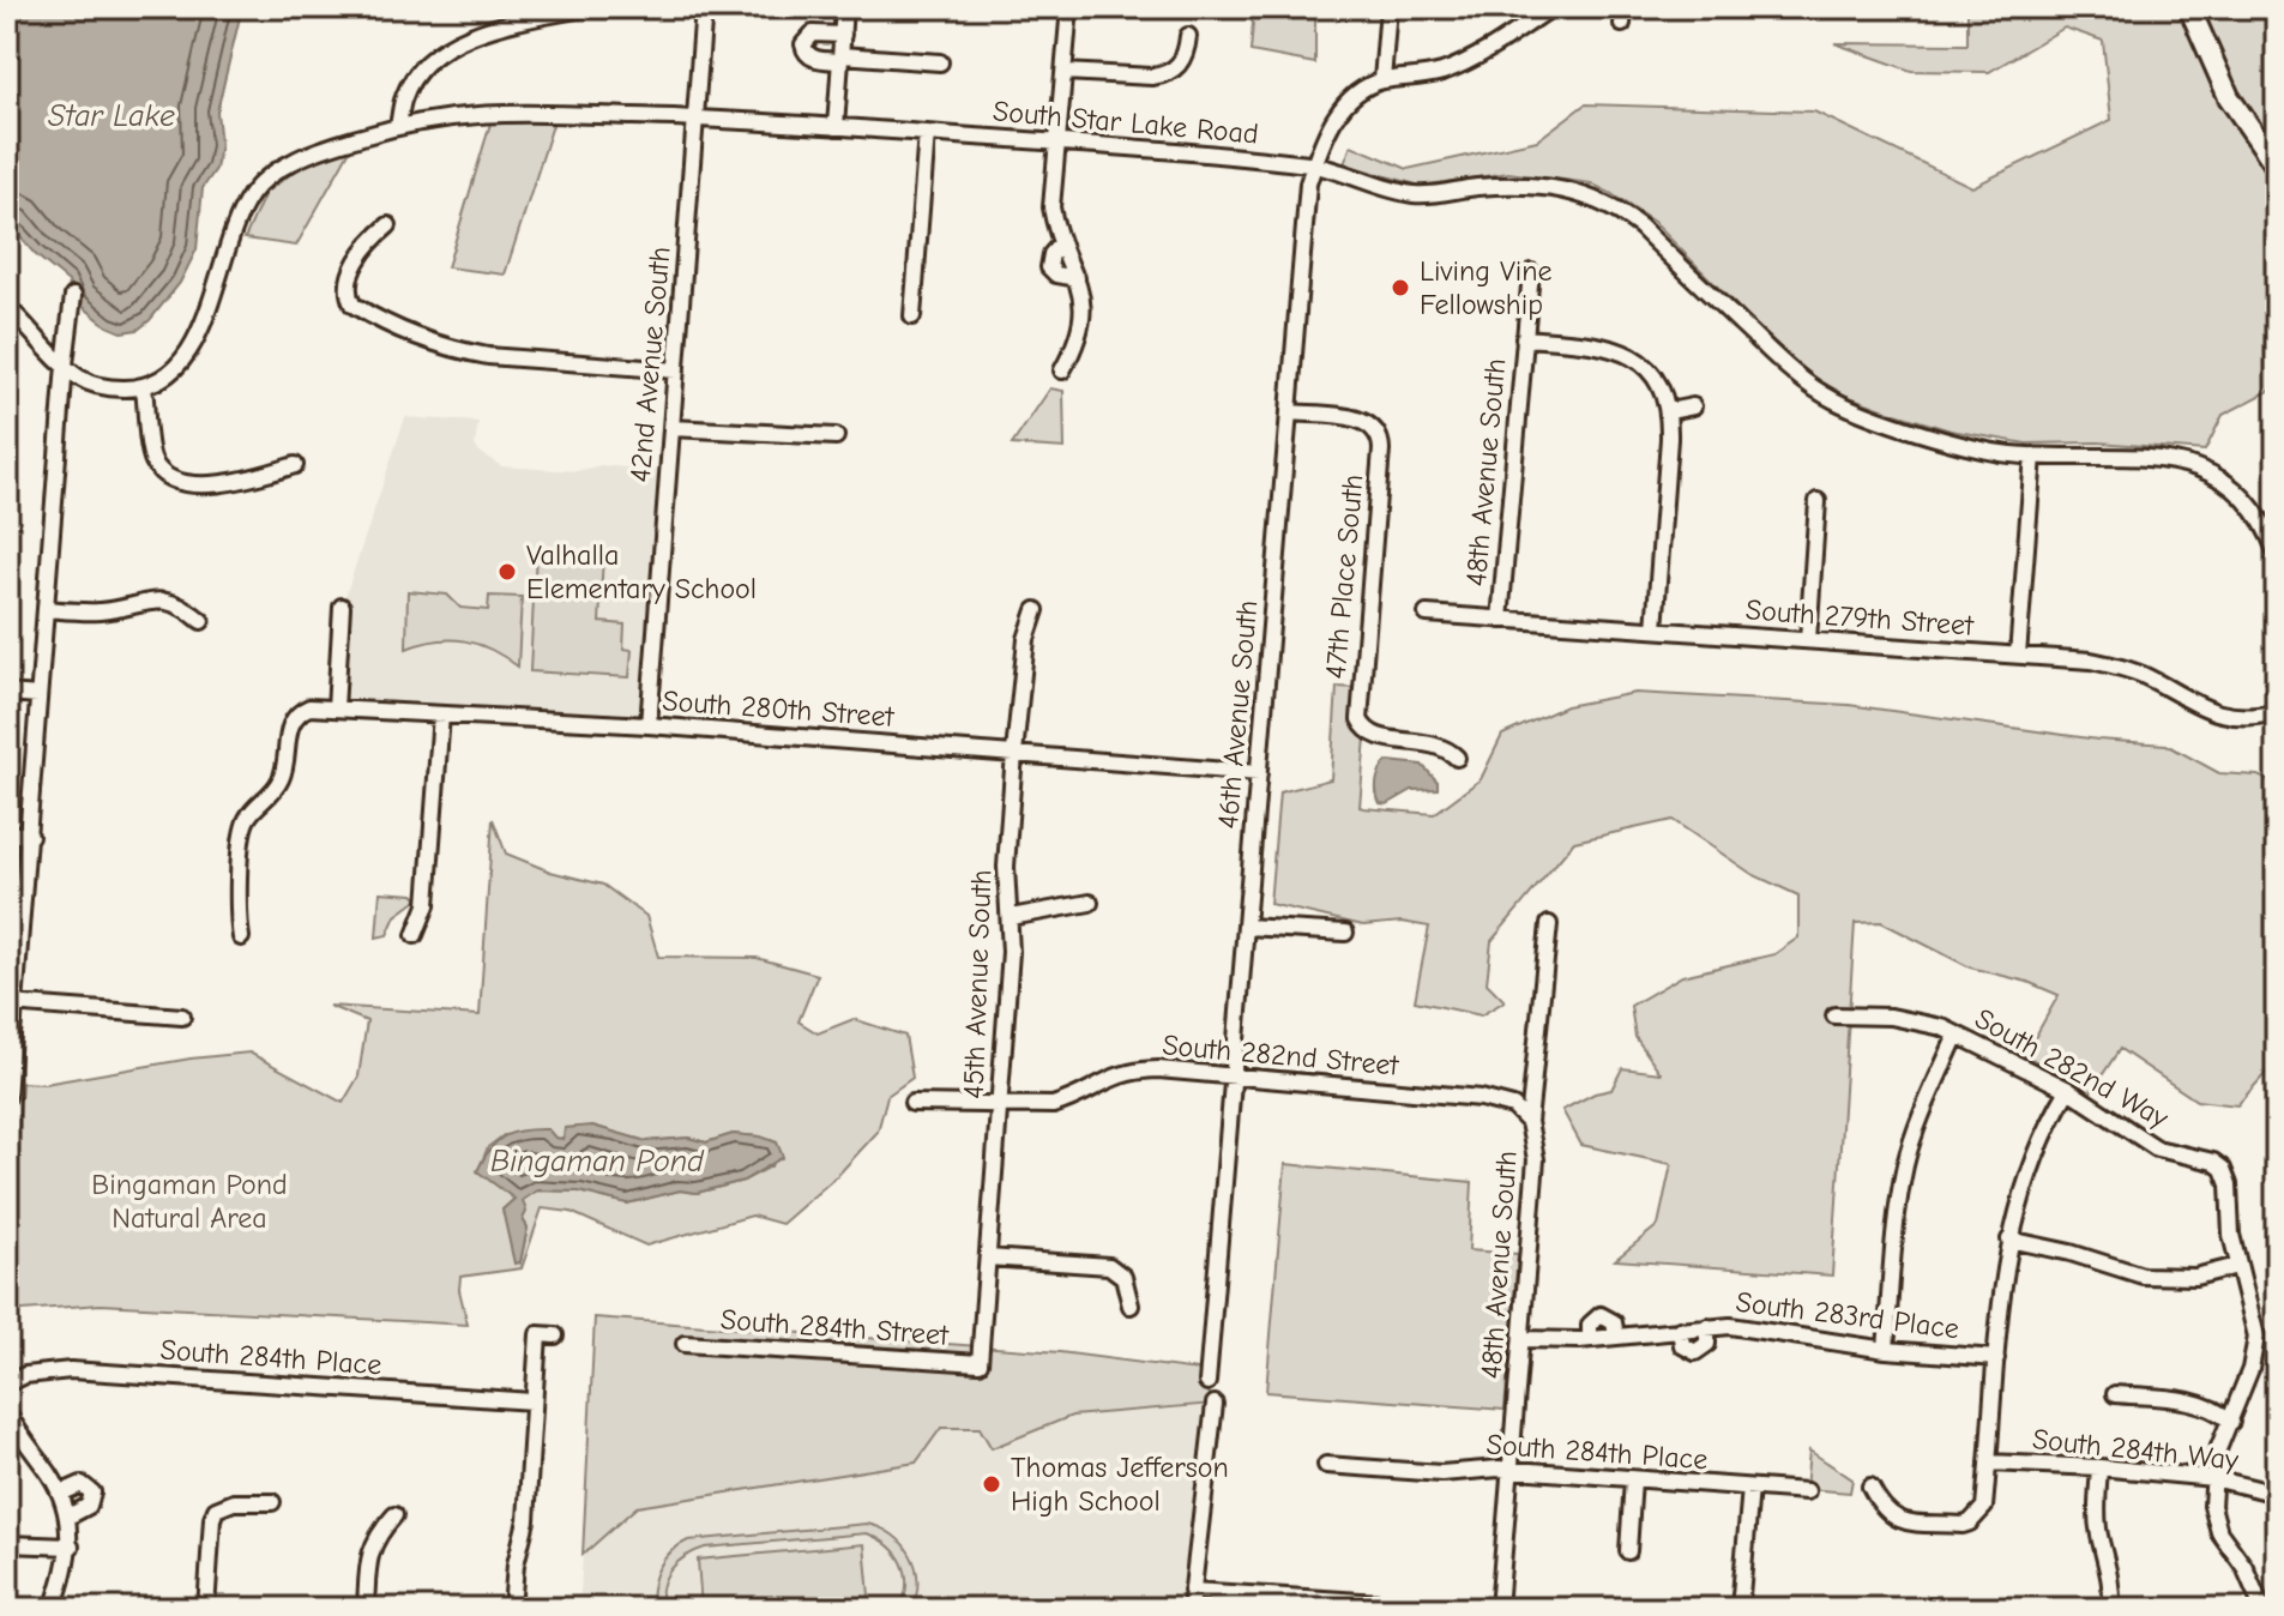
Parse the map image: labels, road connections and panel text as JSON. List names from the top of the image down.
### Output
{
  "streets": {
    "street": [
      "South Star Lake Road",
      "42nd Avenue South",
      "48th Avenue South",
      "47th Place South",
      "South 279th Street",
      "South 280th Street",
      "46th Avenue South",
      "45th Avenue South",
      "South 282nd Street",
      "South 282nd Way",
      "South 283rd Place",
      "South 284th Street",
      "South 284th Place",
      "South 284th Way"
    ]
  },
  "crossings": [
    ["South Star Lake Road", "42nd Avenue South"],
    ["South Star Lake Road", "46th Avenue South"],
    ["42nd Avenue South", "South 280th Street"],
    ["48th Avenue South", "South 279th Street"],
    ["48th Avenue South", "South 282nd Street"],
    ["48th Avenue South", "South 283rd Place"],
    ["48th Avenue South", "South 284th Place"],
    ["47th Place South", "46th Avenue South"],
    ["South 280th Street", "46th Avenue South"],
    ["South 280th Street", "45th Avenue South"],
    ["46th Avenue South", "South 282nd Street"],
    ["45th Avenue South", "South 282nd Street"],
    ["45th Avenue South", "South 284th Street"]
  ],
  "water": ["Star Lake", "Bingaman Pond"],
  "parks": ["Bingaman Pond Natural Area"],
  "places": ["Living Vine Fellowship", "Valhalla Elementary School", "Thomas Jefferson High School"]
}
